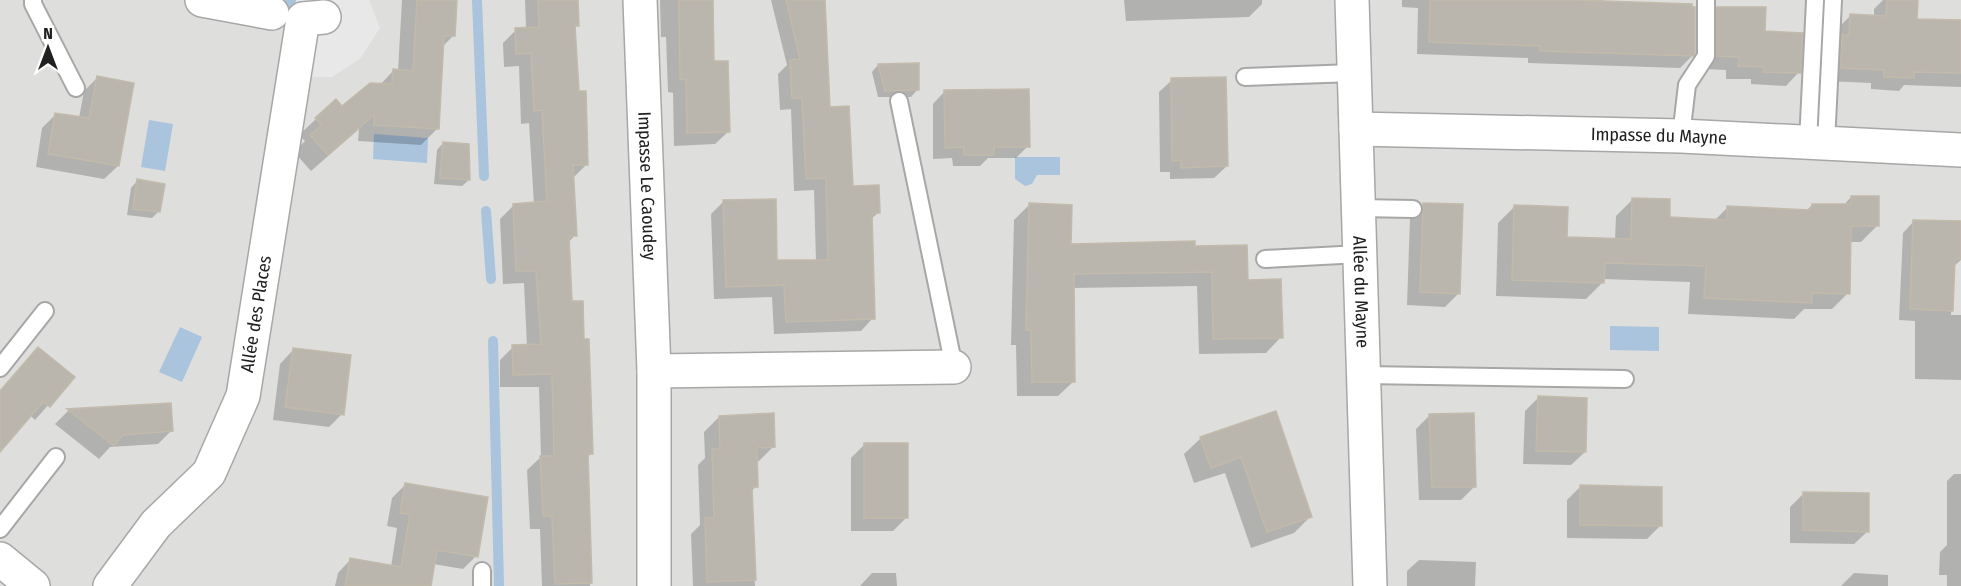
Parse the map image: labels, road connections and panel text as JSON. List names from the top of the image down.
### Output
{
  "streets": {
    "street": [
      "Impasse du Mayne",
      "Impasse Le Caoudey",
      "Allée du Mayne",
      "Allée des Places"
    ]
  },
  "crossings": [
    ["Impasse du Mayne", "Allée du Mayne"]
  ],
  "north": "top"
}
